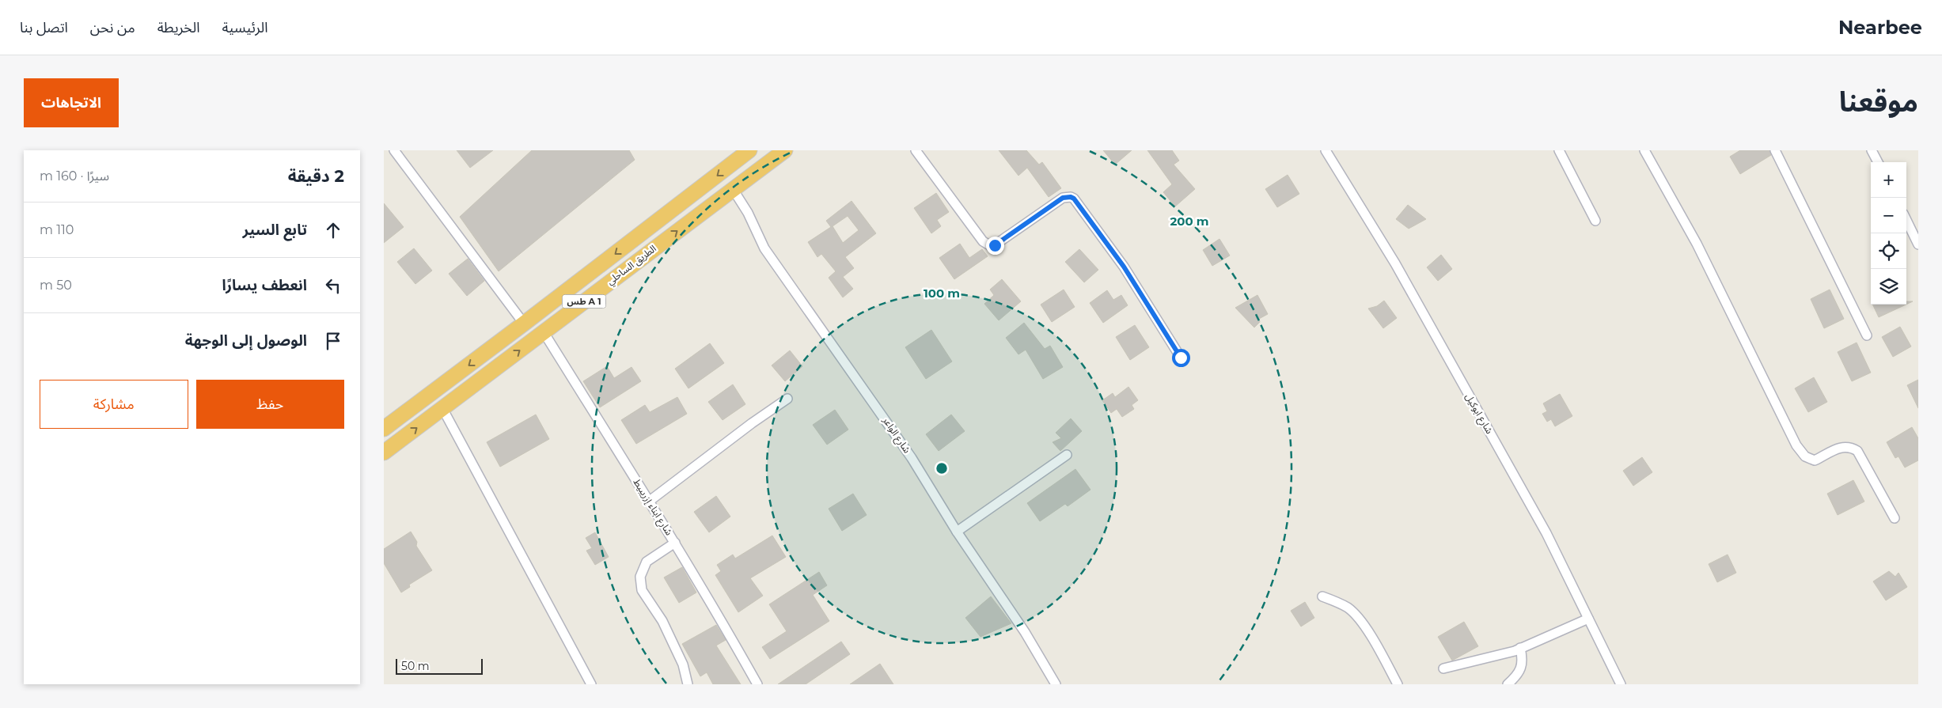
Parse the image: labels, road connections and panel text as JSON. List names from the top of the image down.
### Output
{
  "streets": {
    "highway": ["الطريق الساحلي", "طس A 1"],
    "street": ["شارع ابوكيل", "شارع الواعر", "شارع ابناء إزريبيط"]
  },
  "crossings": [
    ["الطريق الساحلي", "شارع الواعر"],
    ["الطريق الساحلي", "شارع ابناء إزريبيط"]
  ],
  "scale_bar": "50 m",
  "page": {
    "header": "Nearbee",
    "nav": [
      "الرئيسية",
      "الخريطة",
      "من نحن",
      "اتصل بنا"
    ],
    "title": "موقعنا",
    "buttons": [
      "الاتجاهات",
      ["حفظ", "مشاركة"]
    ],
    "heading": ["2 دقيقة", "سيرًا · 160 m"],
    "map_buttons": ["+", "−"],
    "list": [
      ["تابع السير", "110 m"],
      ["انعطف يسارًا", "50 m"],
      "الوصول إلى الوجهة"
    ],
    "scale": "50 m"
  },
  "rings": ["200 m", "100 m"]
}
